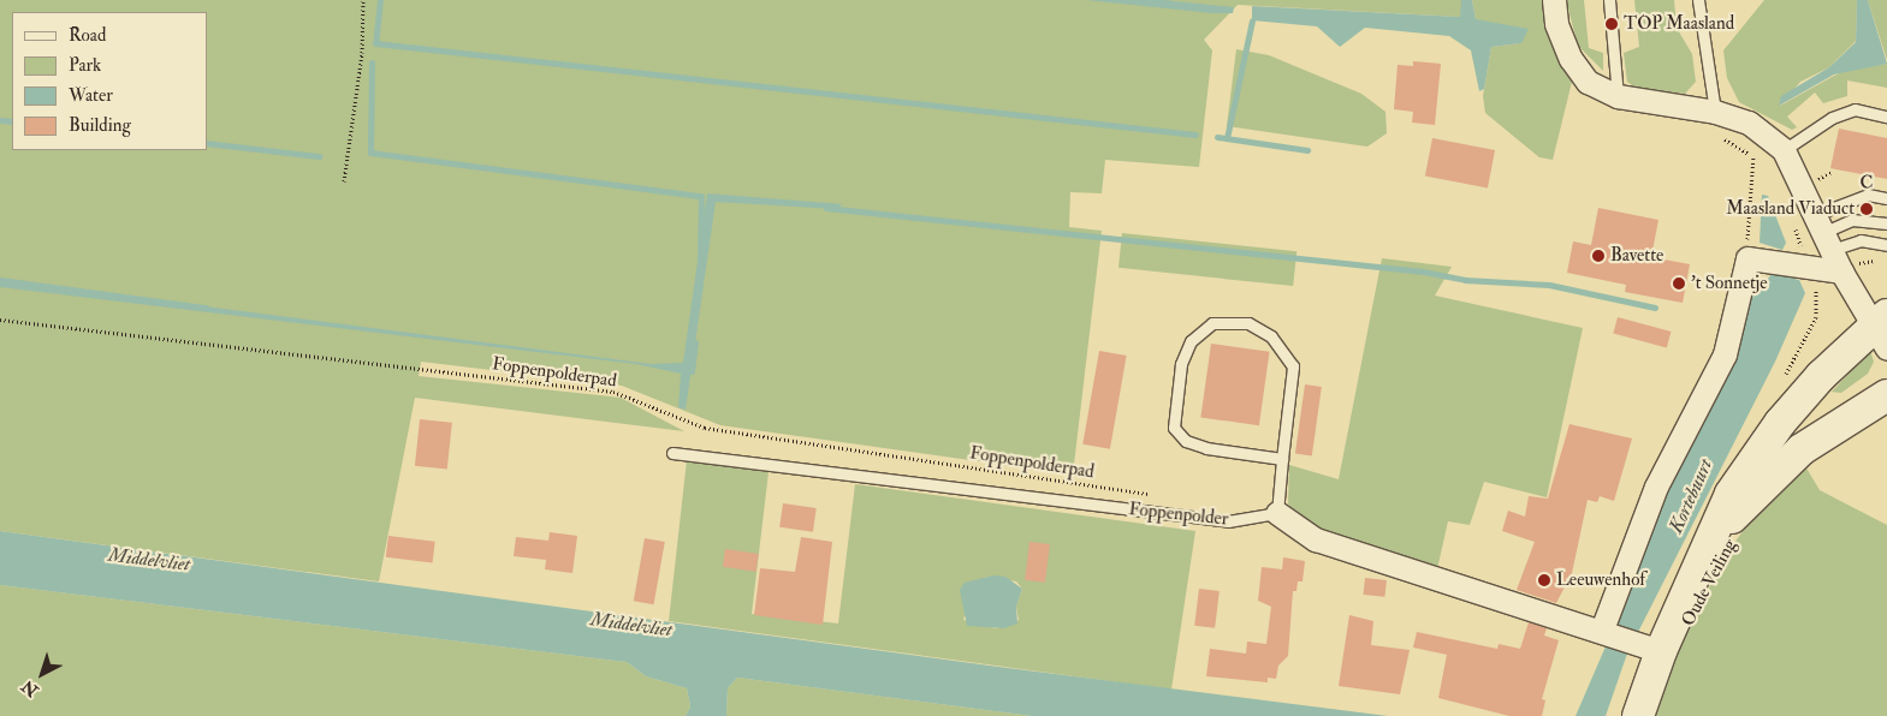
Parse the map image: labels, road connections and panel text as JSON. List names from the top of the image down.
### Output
{
  "streets": {
    "main road": ["Oude Veiling"],
    "lane": ["C", "Foppenpolder"],
    "path": ["Foppenpolderpad"]
  },
  "water": ["Kortebuurt", "Middelvliet"],
  "places": [
    "TOP Maasland",
    "Maasland Viaduct",
    "Bavette",
    "'t Sonnetje",
    "Leeuwenhof"
  ],
  "legend": [
    "Road",
    "Park",
    "Water",
    "Building"
  ],
  "north": "bottom left"
}
